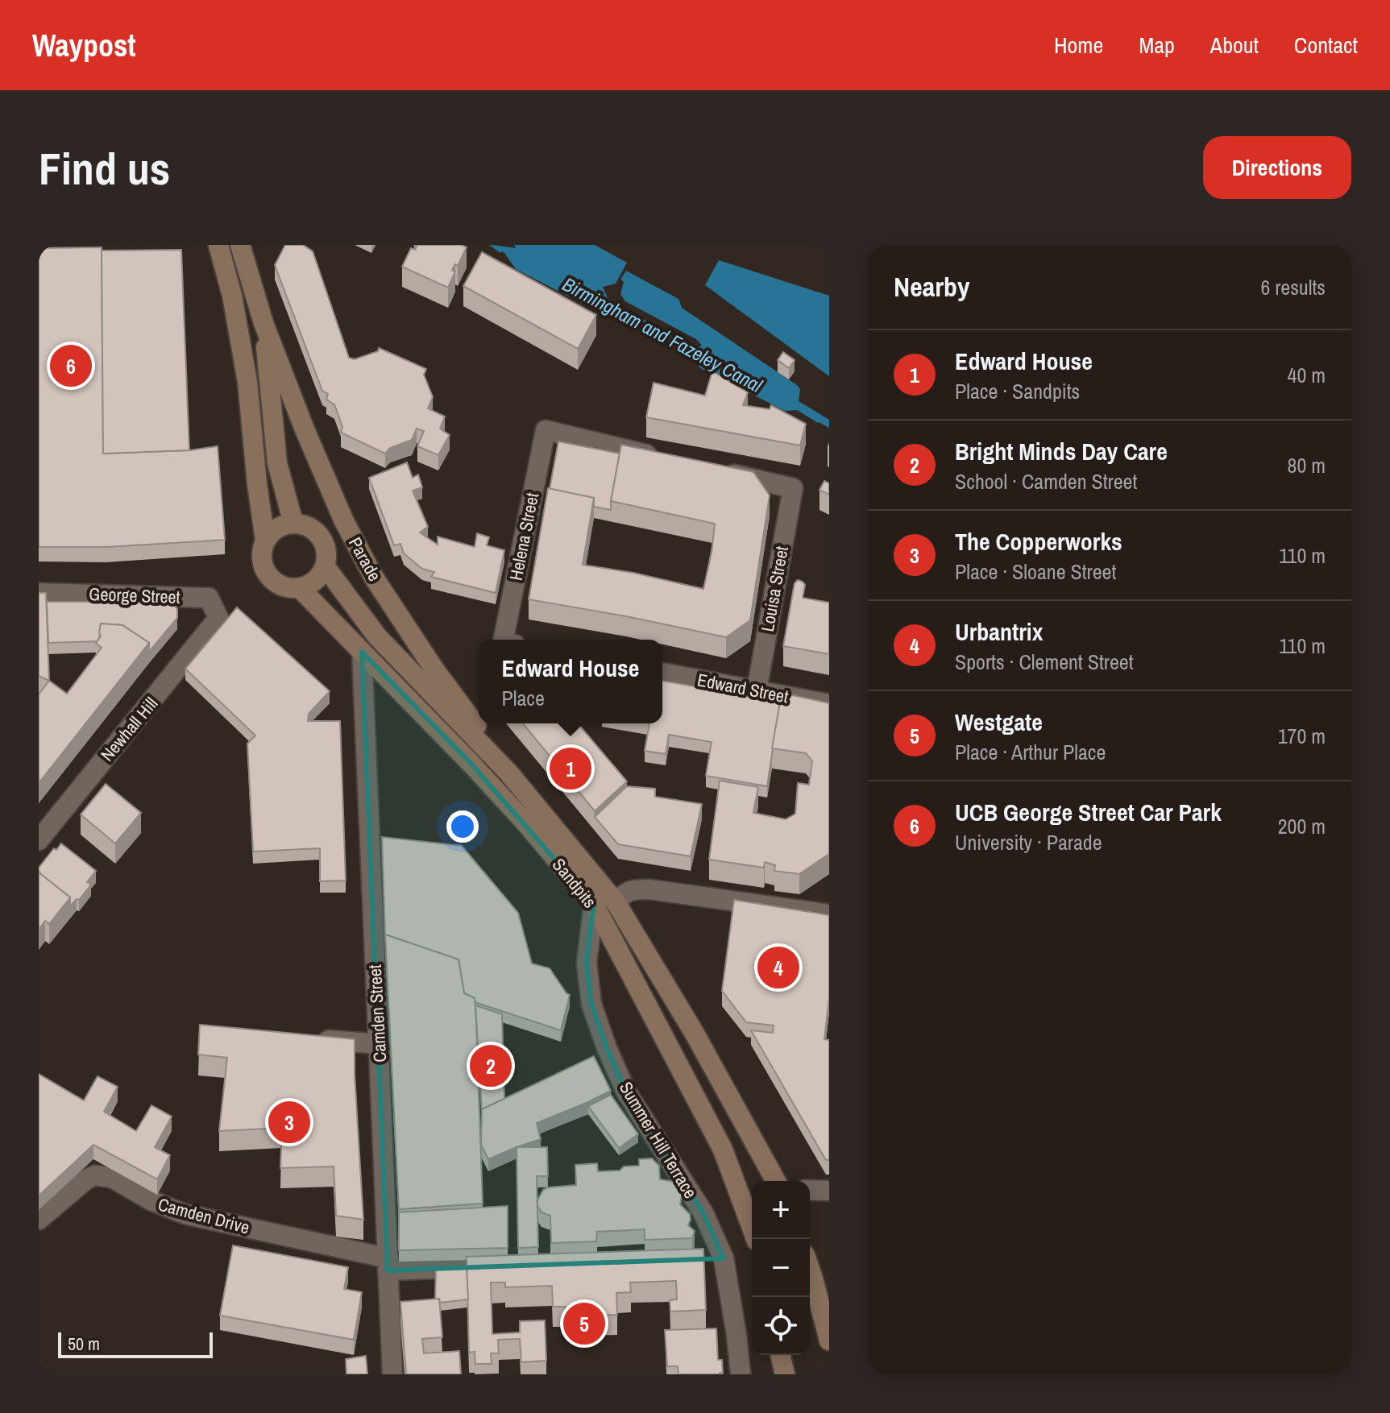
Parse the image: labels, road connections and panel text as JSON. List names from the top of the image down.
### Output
{
  "streets": {
    "main road": ["Parade", "Sandpits"],
    "street": [
      "Helena Street",
      "Louisa Street",
      "George Street",
      "Edward Street",
      "Newhall Hill",
      "Camden Street",
      "Summer Hill Terrace",
      "Camden Drive"
    ]
  },
  "crossings": [
    ["Parade", "Sandpits"],
    ["Louisa Street", "Edward Street"],
    ["George Street", "Newhall Hill"],
    ["Sandpits", "Camden Street"],
    ["Sandpits", "Summer Hill Terrace"],
    ["Camden Street", "Camden Drive"]
  ],
  "water": ["Birmingham and Fazeley Canal"],
  "scale_bar": "50 m",
  "page": {
    "header": "Waypost",
    "nav": [
      "Home",
      "Map",
      "About",
      "Contact"
    ],
    "buttons": "Directions",
    "title": "Find us",
    "heading": ["Nearby", "6 results"],
    "list": [
      {
        "mark": "1",
        "name": "Edward House",
        "note": "Place · Sandpits",
        "value": "40 m"
      },
      {
        "mark": "2",
        "name": "Bright Minds Day Care",
        "note": "School · Camden Street",
        "value": "80 m"
      },
      {
        "mark": "3",
        "name": "The Copperworks",
        "note": "Place · Sloane Street",
        "value": "110 m"
      },
      {
        "mark": "4",
        "name": "Urbantrix",
        "note": "Sports · Clement Street",
        "value": "110 m"
      },
      {
        "mark": "5",
        "name": "Westgate",
        "note": "Place · Arthur Place",
        "value": "170 m"
      },
      {
        "mark": "6",
        "name": "UCB George Street Car Park",
        "note": "University · Parade",
        "value": "200 m"
      }
    ],
    "pins": [
      "6",
      "1",
      "4",
      "2",
      "3",
      "5"
    ],
    "popup": ["Edward House", "Place"],
    "map_buttons": ["+", "−"],
    "scale": "50 m"
  }
}
